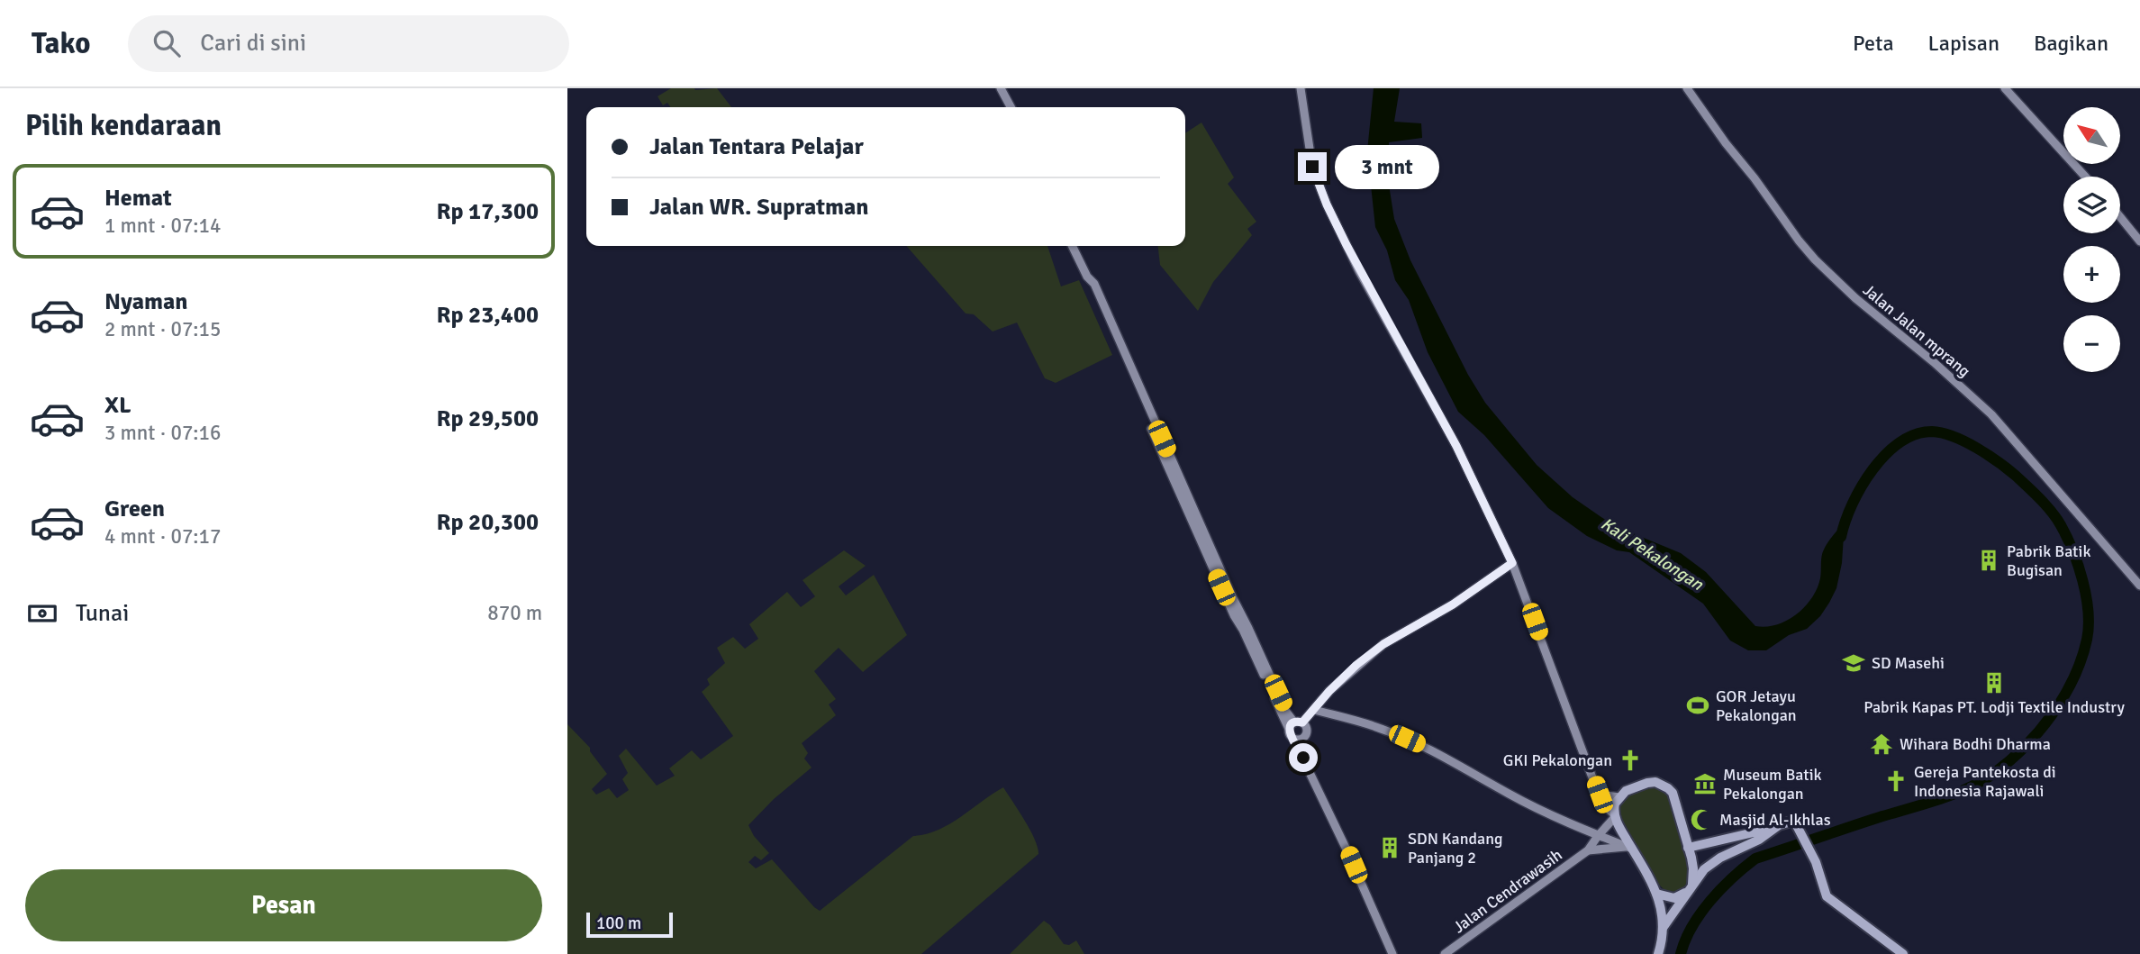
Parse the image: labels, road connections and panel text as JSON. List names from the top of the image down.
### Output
{
  "streets": {
    "street": ["Jalan Jalan mprang", "Jalan Cendrawasih"]
  },
  "water": ["Kali Pekalongan"],
  "places": {
    "building": ["Pabrik Batik Bugisan", "Pabrik Kapas PT. Lodji Textile Industry", "SDN Kandang Panjang 2"],
    "school or university": ["SD Masehi"],
    "sports": ["GOR Jetayu Pekalongan"],
    "temple": ["Wihara Bodhi Dharma"],
    "church": ["GKI Pekalongan", "Gereja Pantekosta di Indonesia Rajawali"],
    "museum": ["Museum Batik Pekalongan"],
    "mosque": ["Masjid Al-Ikhlas"]
  },
  "scale_bar": "100 m",
  "north": "top left",
  "page": {
    "header": "Tako",
    "search": "Cari di sini",
    "nav": ["Peta", "Lapisan", "Bagikan"],
    "heading": "Pilih kendaraan",
    "map_buttons": ["+", "−"],
    "banner": ["Jalan Tentara Pelajar", "Jalan WR. Supratman"],
    "bubble": "3 mnt",
    "list": [
      {
        "name": "Hemat",
        "note": "1 mnt · 07:14",
        "value": "Rp 17,300"
      },
      {
        "name": "Nyaman",
        "note": "2 mnt · 07:15",
        "value": "Rp 23,400"
      },
      {
        "name": "XL",
        "note": "3 mnt · 07:16",
        "value": "Rp 29,500"
      },
      {
        "name": "Green",
        "note": "4 mnt · 07:17",
        "value": "Rp 20,300"
      }
    ],
    "pay": ["Tunai", "870 m"],
    "buttons": "Pesan",
    "scale": "100 m"
  }
}
